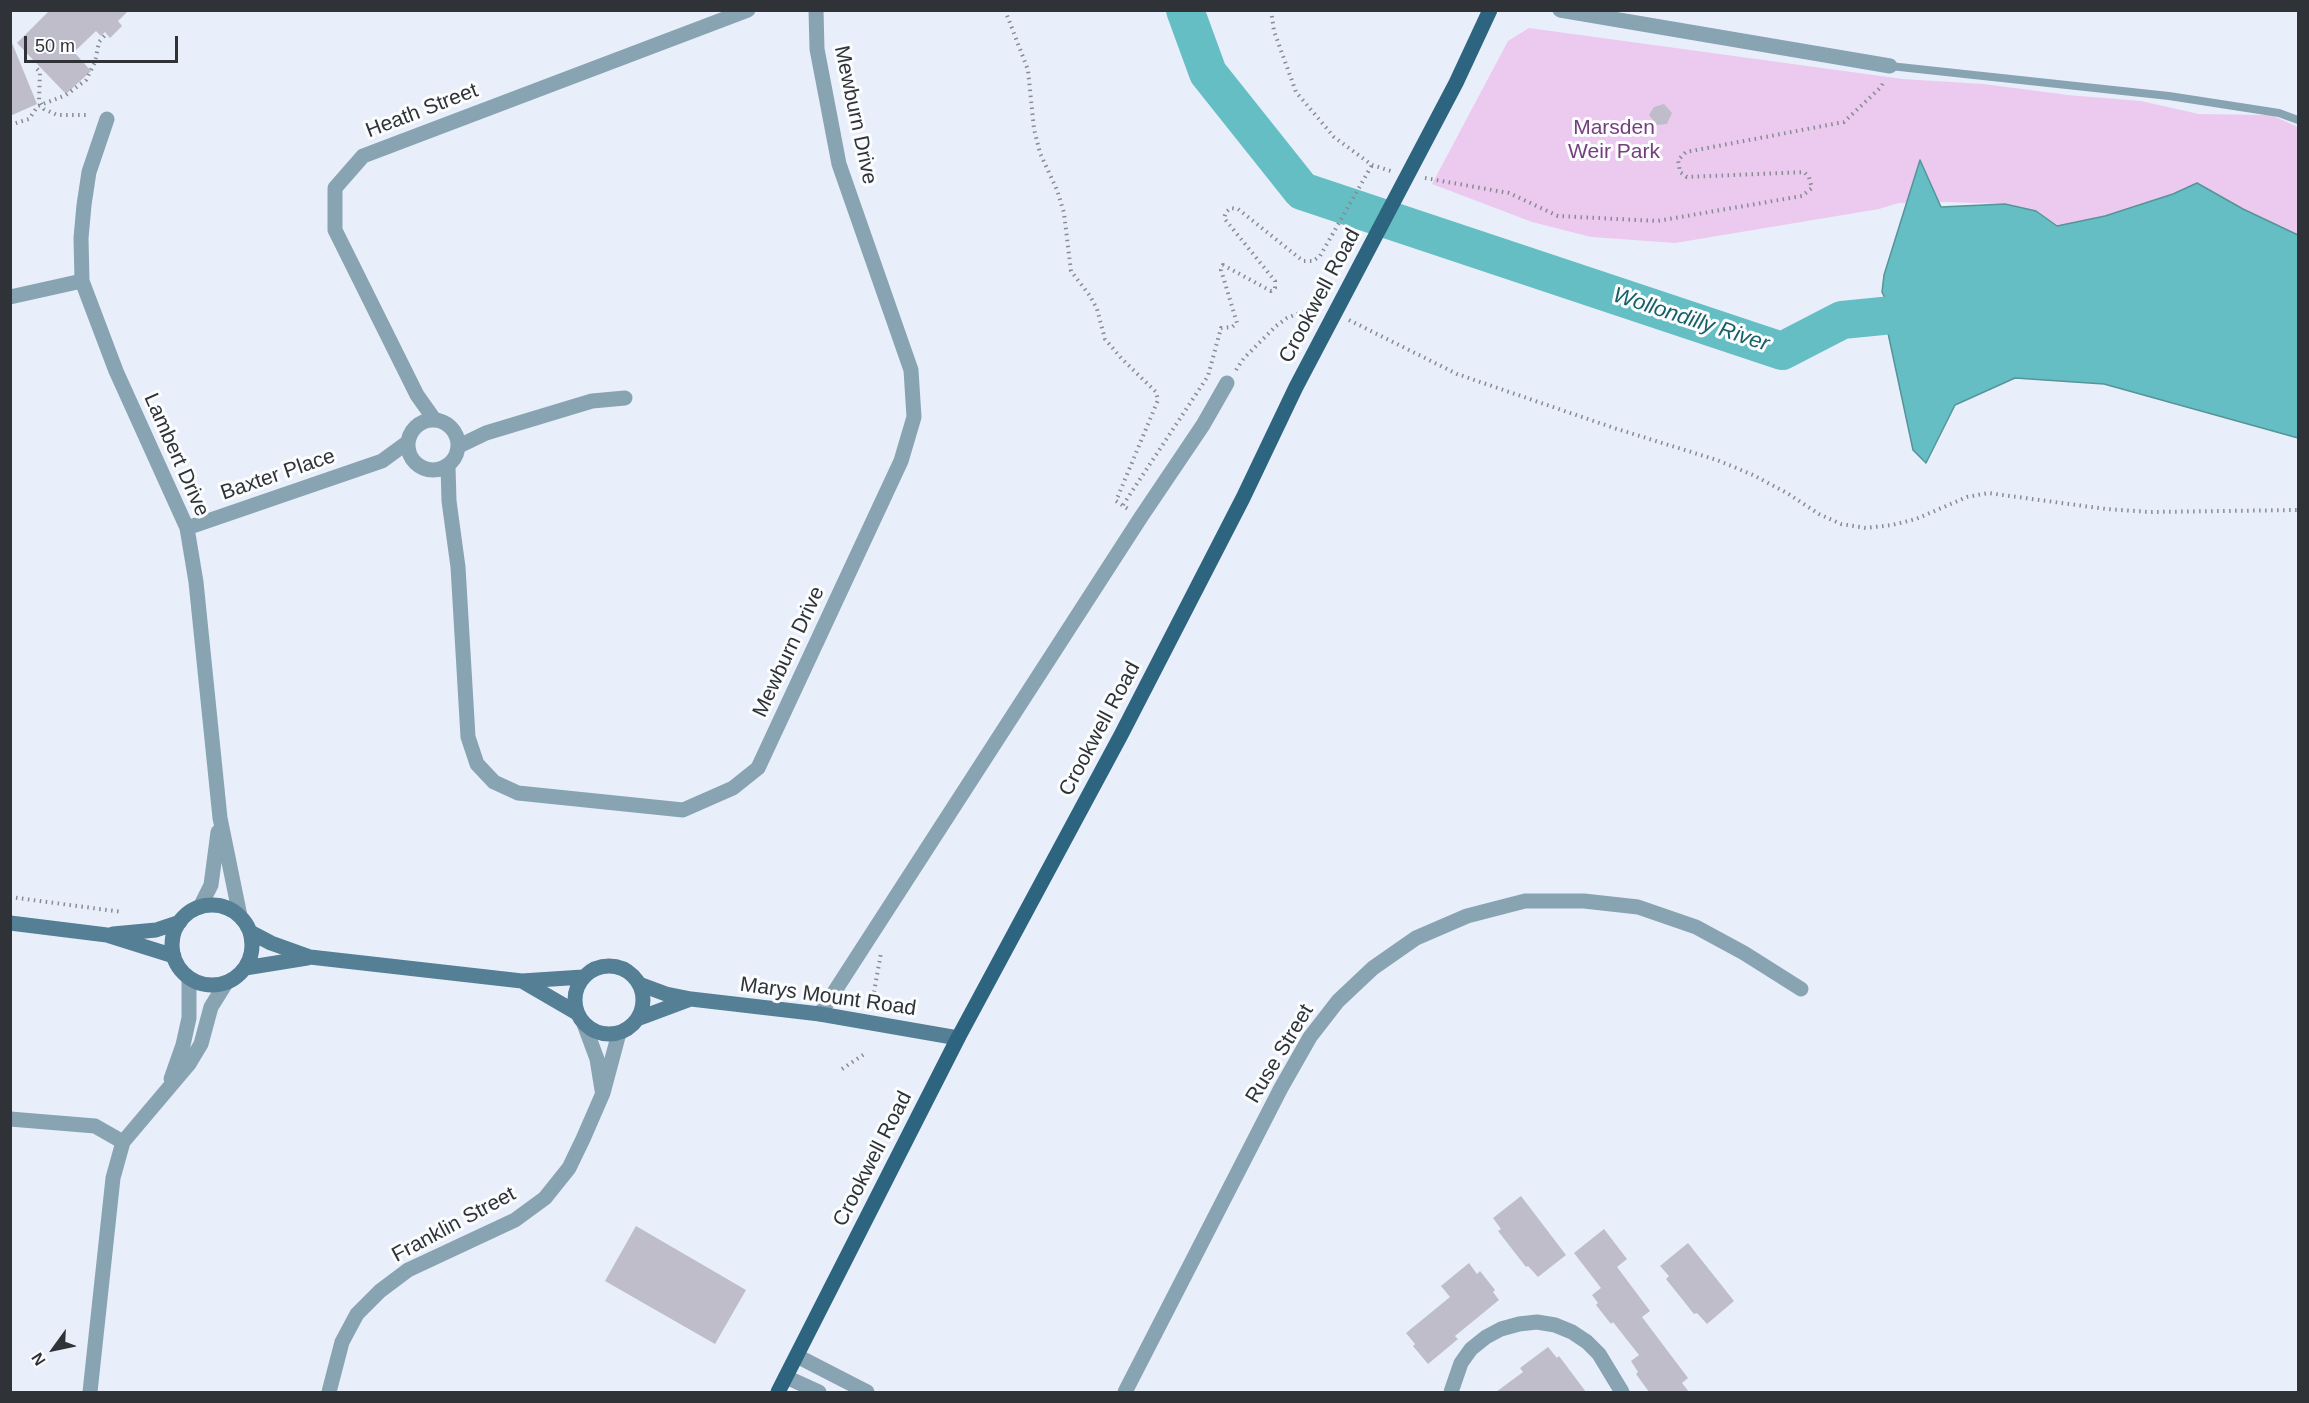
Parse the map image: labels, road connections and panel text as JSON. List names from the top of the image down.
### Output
{
  "streets": {
    "main road": ["Crookwell Road"],
    "street": [
      "Heath Street",
      "Mewburn Drive",
      "Lambert Drive",
      "Baxter Place",
      "Marys Mount Road",
      "Ruse Street",
      "Franklin Street"
    ]
  },
  "crossings": [
    ["Heath Street", "Mewburn Drive"],
    ["Heath Street", "Baxter Place"],
    ["Mewburn Drive", "Baxter Place"],
    ["Crookwell Road", "Marys Mount Road"],
    ["Lambert Drive", "Baxter Place"],
    ["Marys Mount Road", "Franklin Street"]
  ],
  "water": ["Wollondilly River"],
  "parks": ["Marsden Weir Park"],
  "scale_bar": "50 m",
  "north": "bottom left"
}
